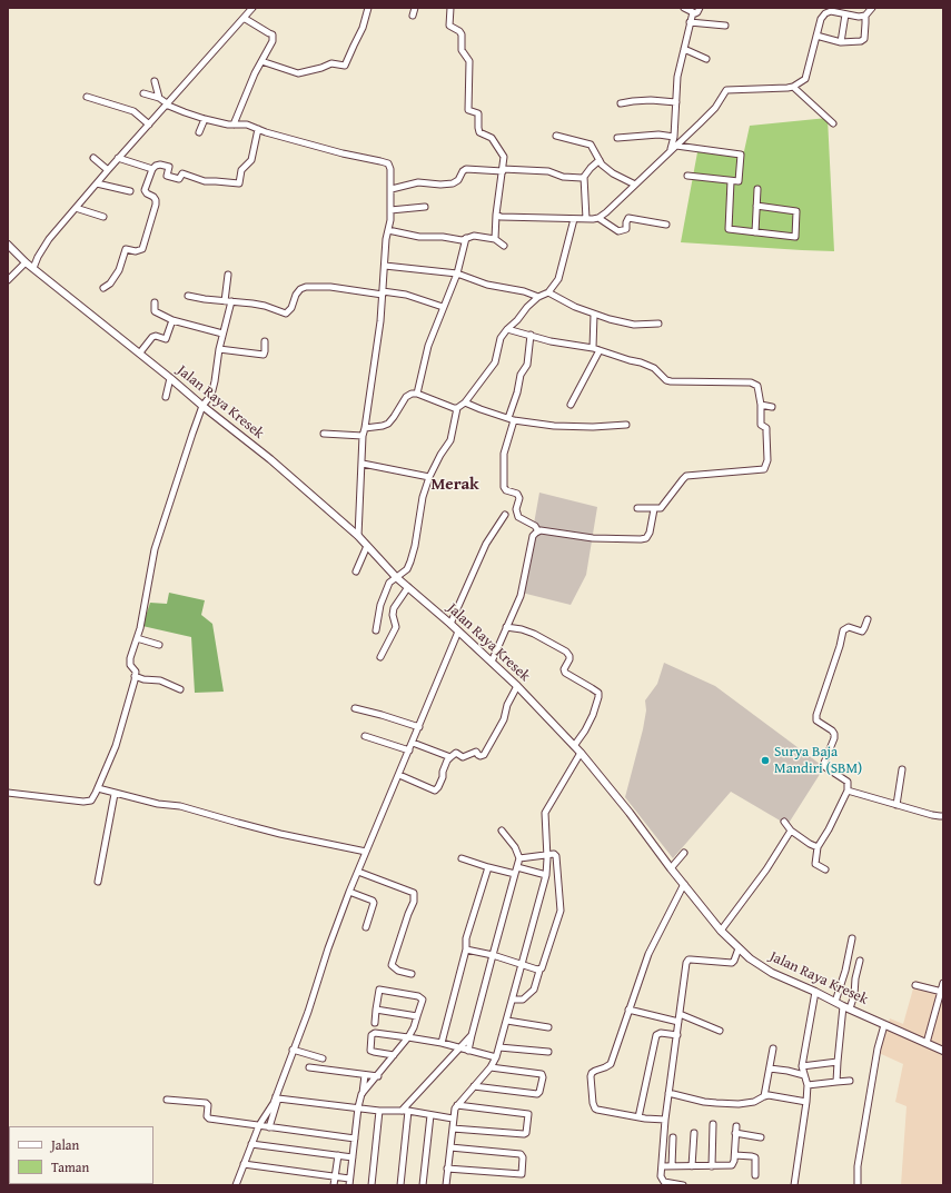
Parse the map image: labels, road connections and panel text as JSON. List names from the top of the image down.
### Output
{
  "streets": {
    "main road": ["Jalan Raya Kresek"]
  },
  "districts": ["Merak"],
  "places": ["Surya Baja Mandiri (SBM)"],
  "legend": ["Jalan", "Taman"]
}
